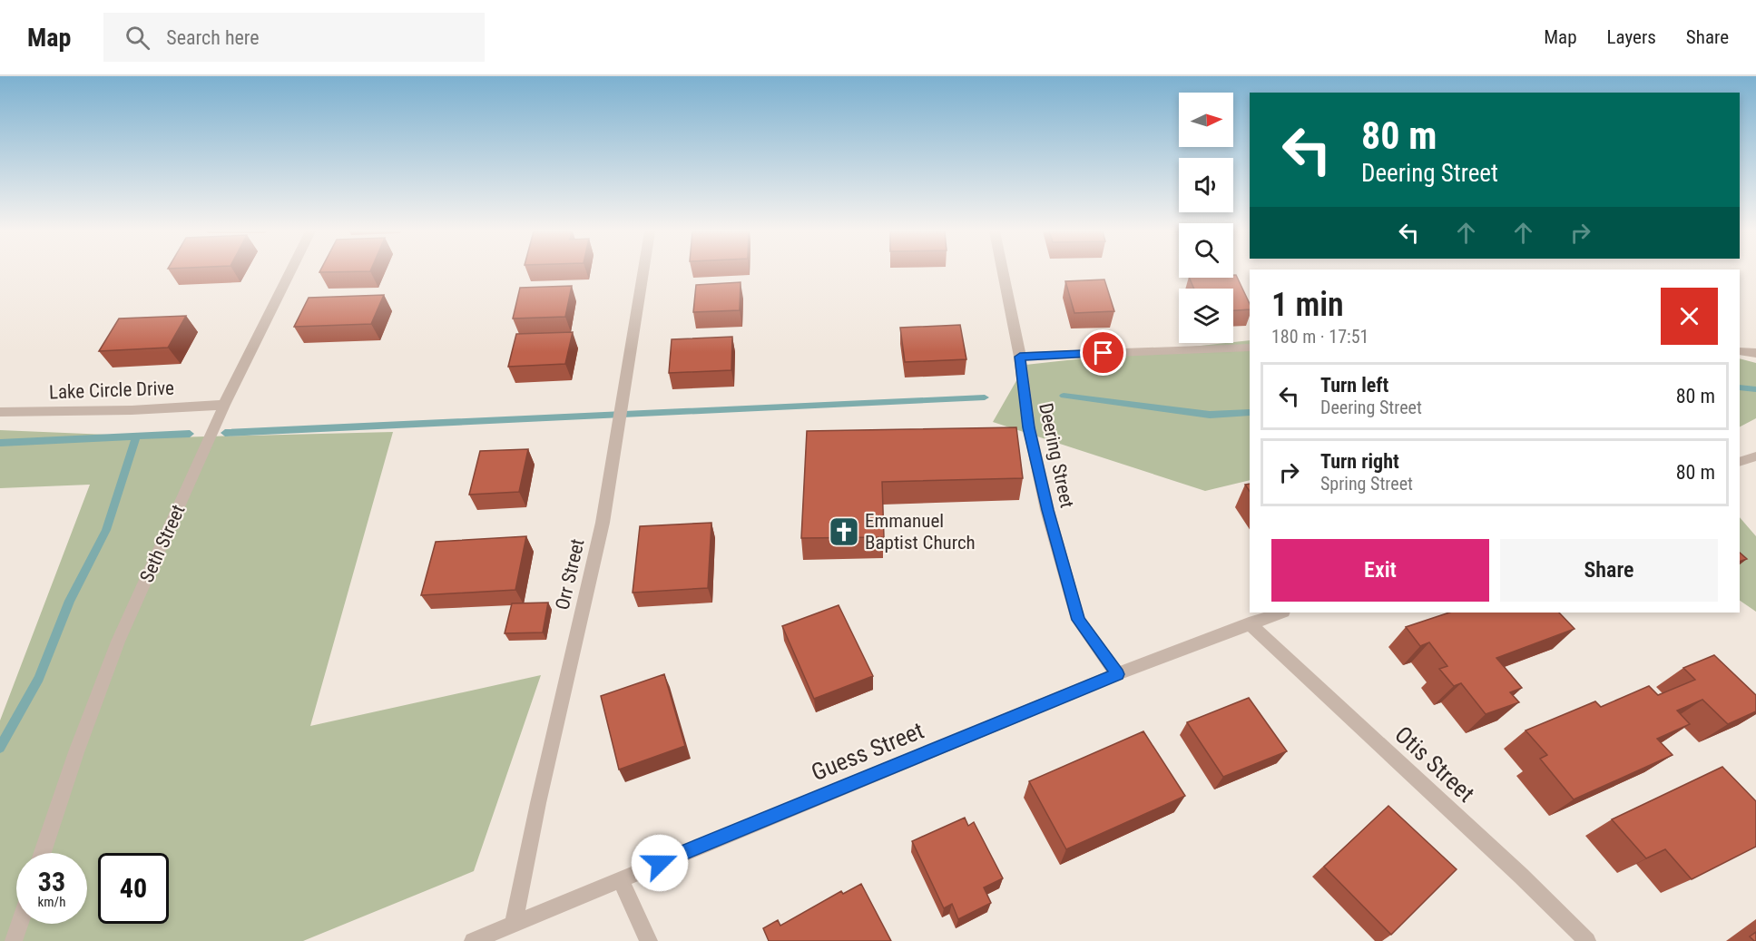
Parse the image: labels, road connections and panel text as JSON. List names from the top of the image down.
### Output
{
  "streets": {
    "street": [
      "Lake Circle Drive",
      "Deering Street",
      "Seth Street",
      "Orr Street",
      "Guess Street",
      "Otis Street"
    ]
  },
  "crossings": [
    ["Lake Circle Drive", "Seth Street"],
    ["Deering Street", "Guess Street"],
    ["Orr Street", "Guess Street"],
    ["Guess Street", "Otis Street"]
  ],
  "places": {
    "church": ["Emmanuel Baptist Church"]
  },
  "north": "right",
  "page": {
    "header": "Map",
    "search": "Search here",
    "nav": ["Map", "Layers", "Share"],
    "turn": ["80 m", "Deering Street"],
    "heading": ["1 min", "180 m · 17:51"],
    "list": [
      {
        "name": "Turn left",
        "note": "Deering Street",
        "value": "80 m"
      },
      {
        "name": "Turn right",
        "note": "Spring Street",
        "value": "80 m"
      }
    ],
    "buttons": ["Exit", "Share"],
    "speed": "33 km/h",
    "limit": "40"
  }
}
